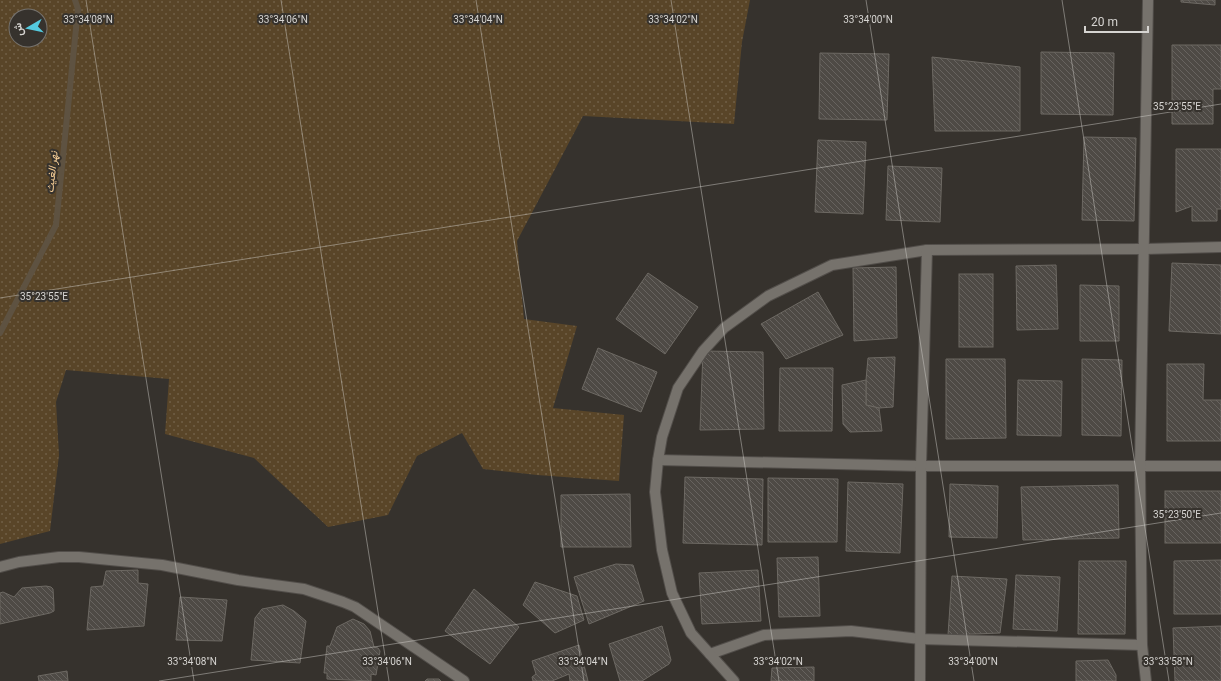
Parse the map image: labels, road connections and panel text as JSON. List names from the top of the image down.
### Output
{
  "water": ["نهر الغيث"],
  "scale_bar": "20 m",
  "north": "left",
  "coordinates": [
    "33°34'08\"N",
    "33°34'06\"N",
    "33°34'04\"N",
    "33°34'02\"N",
    "33°34'00\"N",
    "35°23'55\"E",
    "35°23'50\"E",
    "33°33'58\"N"
  ]
}
